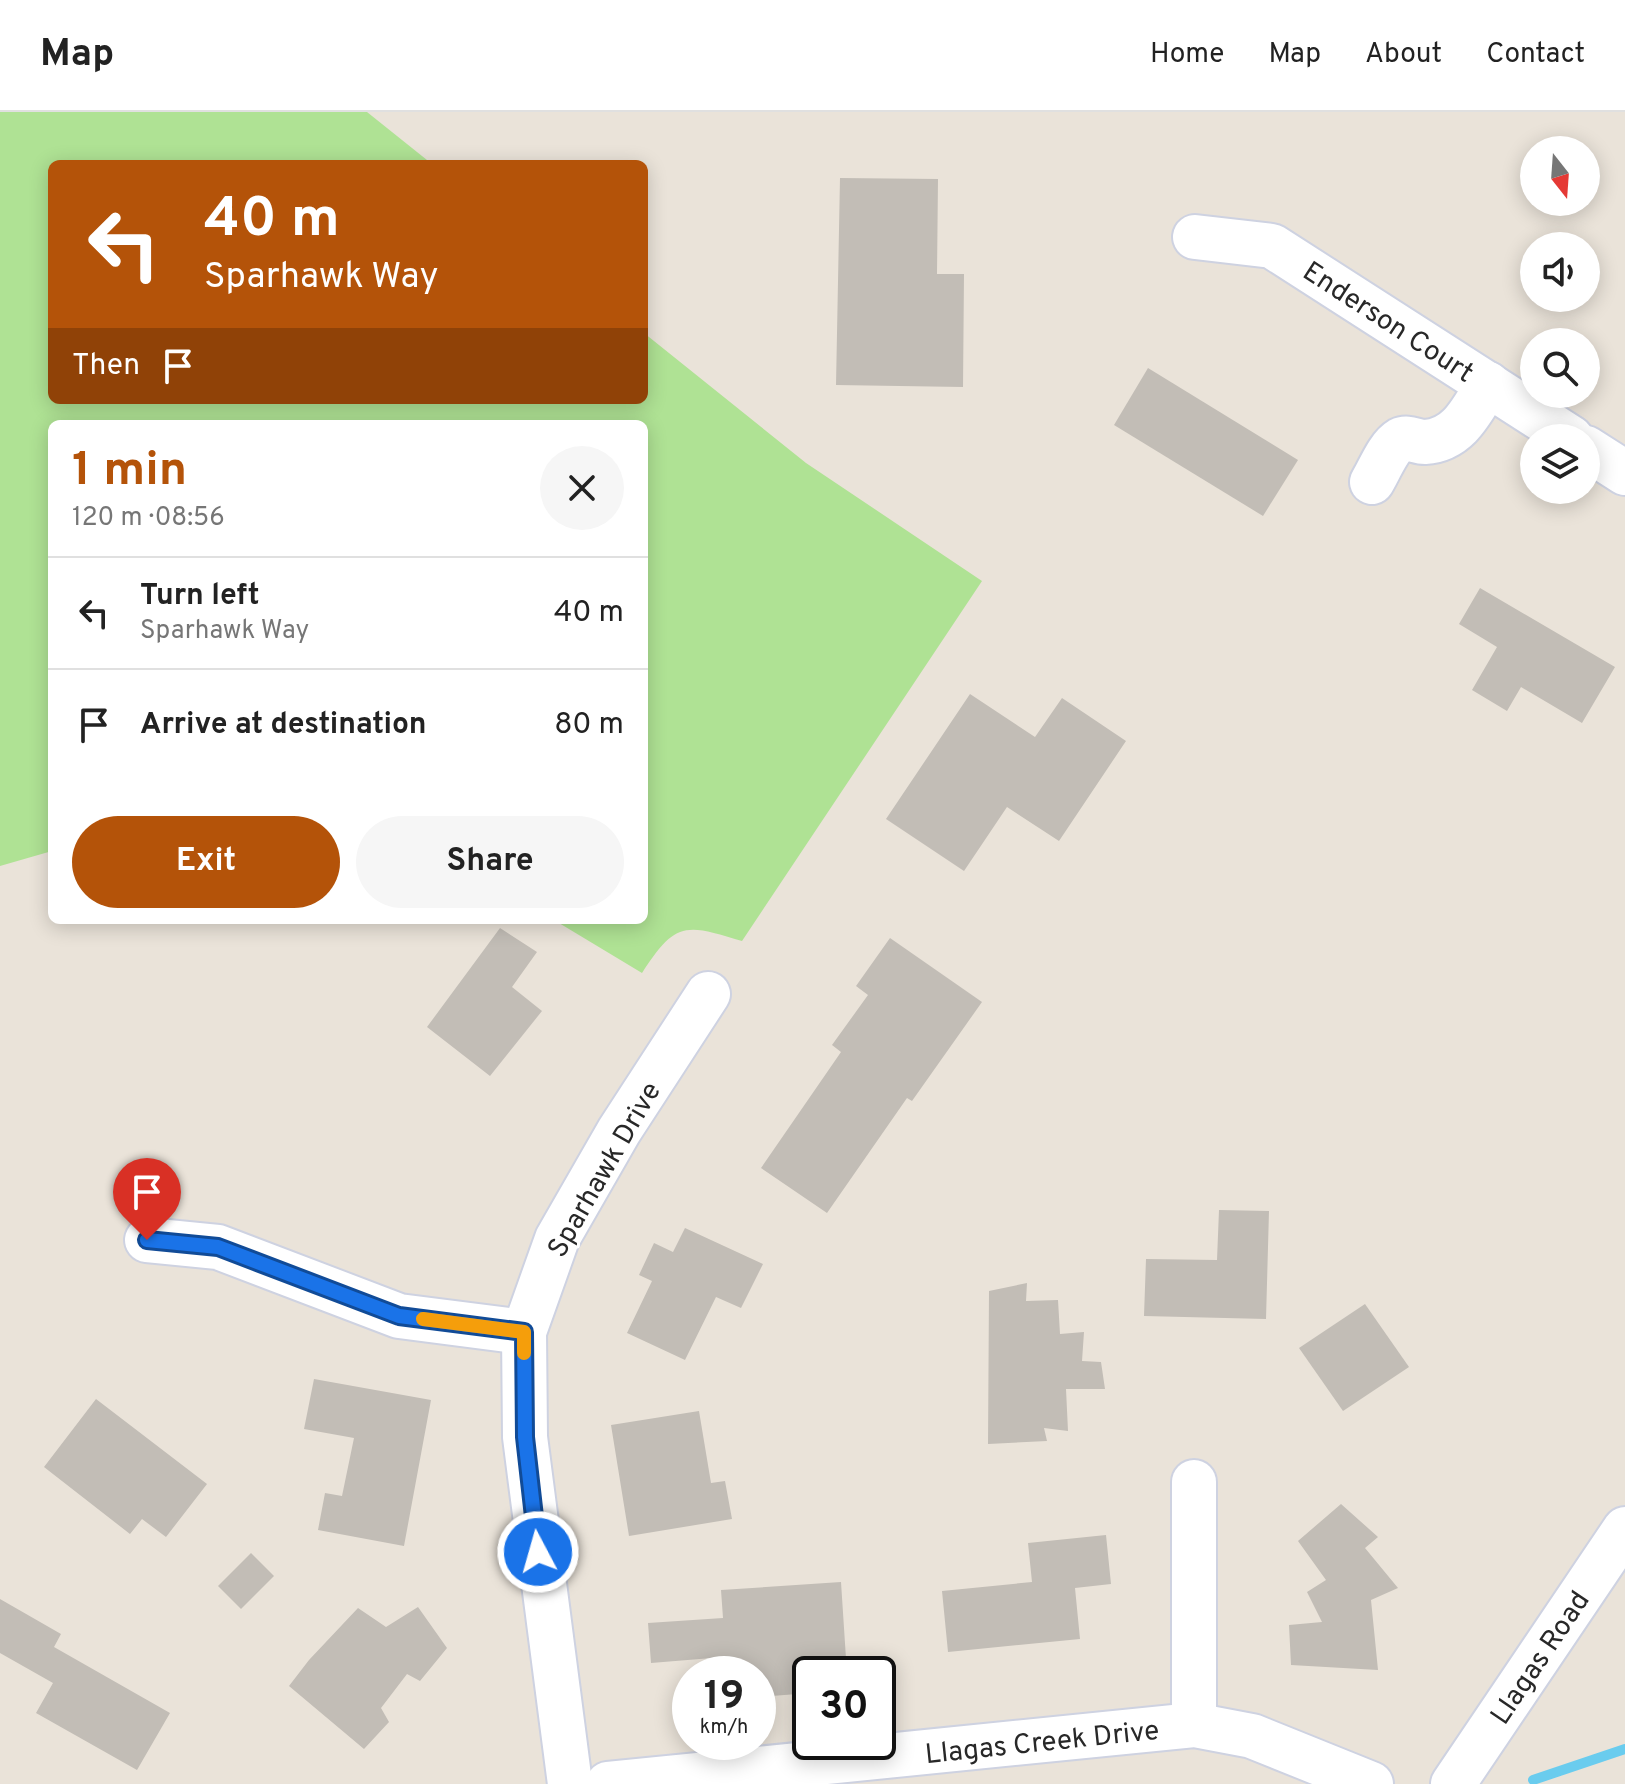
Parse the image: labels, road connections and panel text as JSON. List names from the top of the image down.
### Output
{
  "streets": {
    "street": [
      "Enderson Court",
      "Sparhawk Drive",
      "Llagas Road",
      "Llagas Creek Drive"
    ]
  },
  "north": "bottom",
  "page": {
    "header": "Map",
    "nav": [
      "Home",
      "Map",
      "About",
      "Contact"
    ],
    "turn": ["40 m", "Sparhawk Way"],
    "then": "Then",
    "heading": ["1 min", "120 m · 08:56"],
    "list": [
      {
        "name": "Turn left",
        "note": "Sparhawk Way",
        "value": "40 m"
      },
      {
        "name": "Arrive at destination",
        "value": "80 m"
      }
    ],
    "buttons": ["Exit", "Share"],
    "speed": "19 km/h",
    "limit": "30"
  }
}
